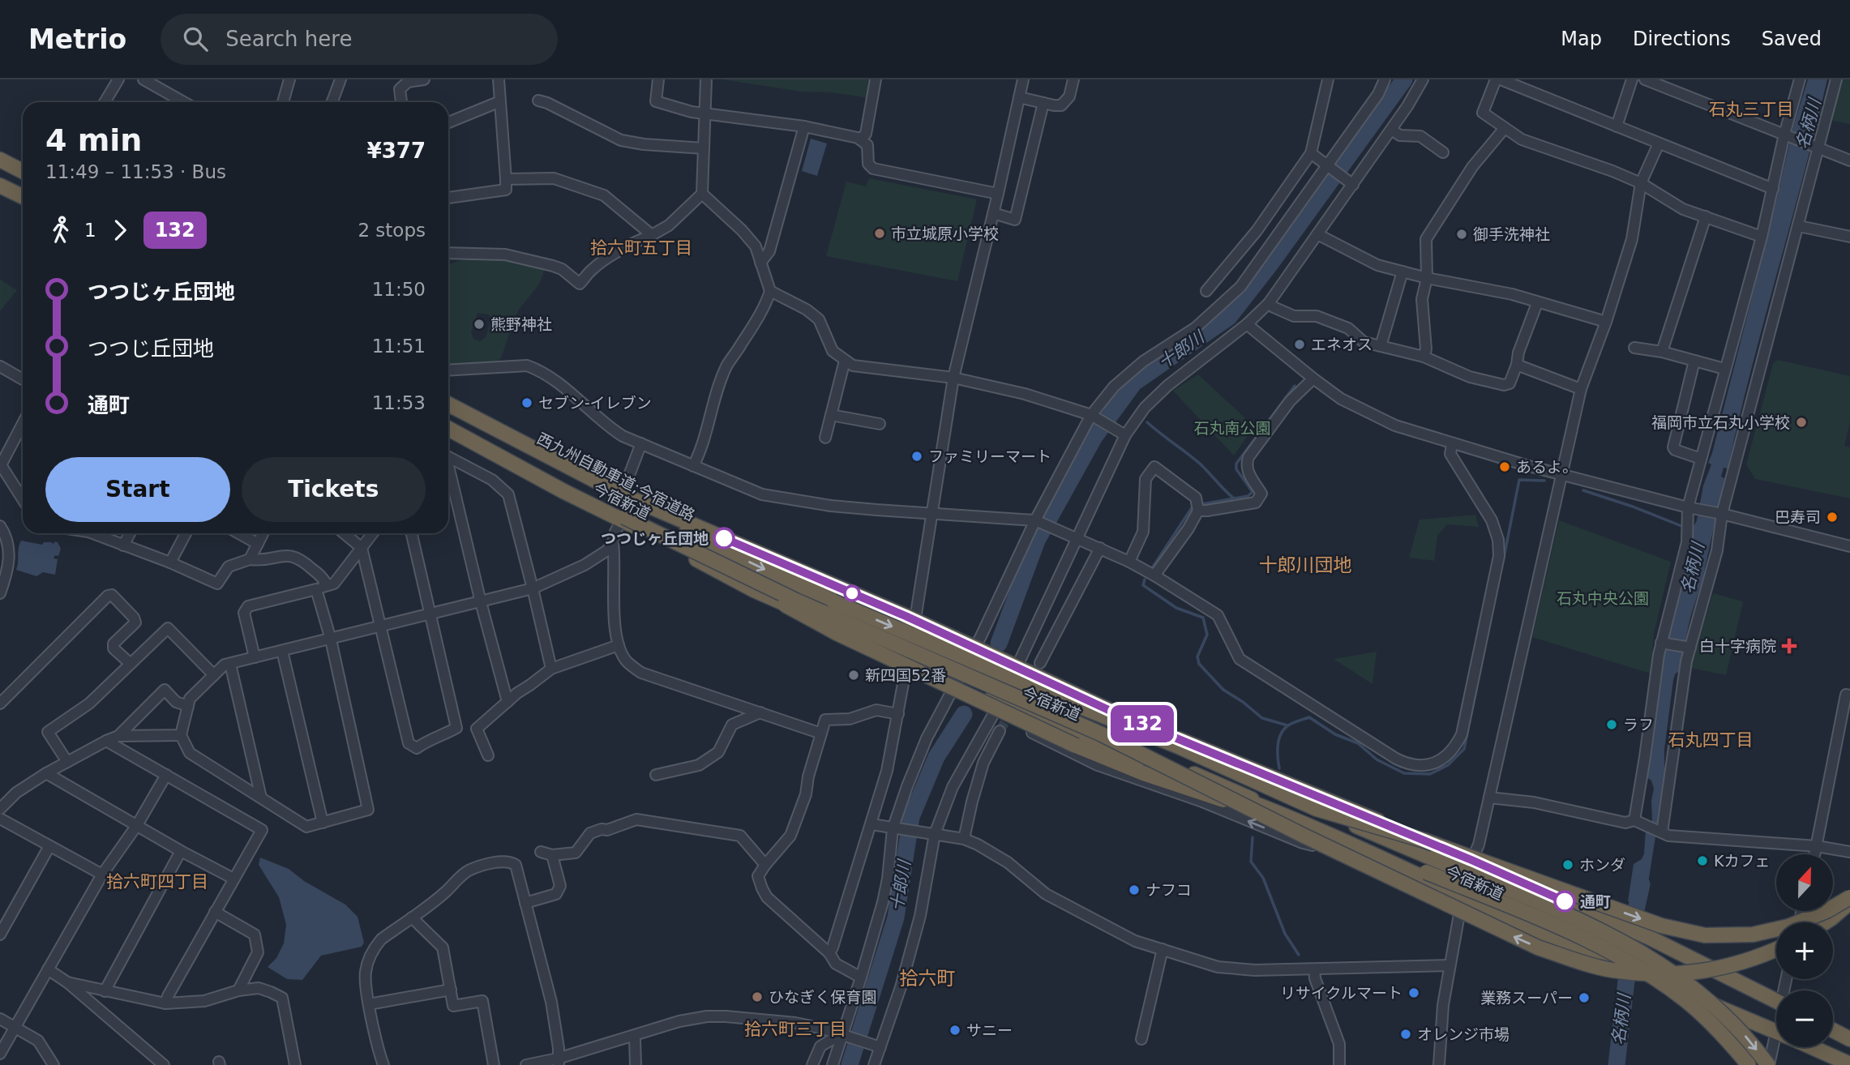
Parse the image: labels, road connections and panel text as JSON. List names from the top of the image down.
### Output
{
  "streets": {
    "highway": ["西九州自動車道;今宿道路", "今宿新道"]
  },
  "crossings": [
    ["西九州自動車道;今宿道路", "今宿新道"]
  ],
  "districts": [
    "石丸三丁目",
    "拾六町五丁目",
    "十郎川団地",
    "石丸四丁目",
    "拾六町四丁目",
    "拾六町",
    "拾六町三丁目"
  ],
  "water": ["名柄川", "十郎川"],
  "parks": ["石丸南公園", "石丸中央公園"],
  "places": {
    "other": [
      "市立城原小学校",
      "御手洗神社",
      "熊野神社",
      "エネオス",
      "セブン-イレブン",
      "福岡市立石丸小学校",
      "ファミリーマート",
      "あるよ。",
      "巴寿司",
      "つつじヶ丘団地",
      "新四国52番",
      "ラフ",
      "Kカフェ",
      "ホンダ",
      "ナフコ",
      "通町",
      "リサイクルマート",
      "ひなぎく保育園",
      "業務スーパー",
      "サニー",
      "オレンジ市場"
    ],
    "health": ["白十字病院"]
  },
  "lines": ["bus line 132"],
  "north": "top",
  "page": {
    "header": "Metrio",
    "search": "Search here",
    "nav": ["Map", "Directions", "Saved"],
    "on_map": "132",
    "heading": ["4 min", "11:49 – 11:53 · Bus", "¥377"],
    "legs": ["1", "132", "2 stops"],
    "list": [
      {
        "name": "つつじヶ丘団地",
        "value": "11:50"
      },
      {
        "name": "つつじ丘団地",
        "value": "11:51"
      },
      {
        "name": "通町",
        "value": "11:53"
      }
    ],
    "buttons": ["Start", "Tickets"],
    "map_buttons": ["+", "−"]
  }
}
